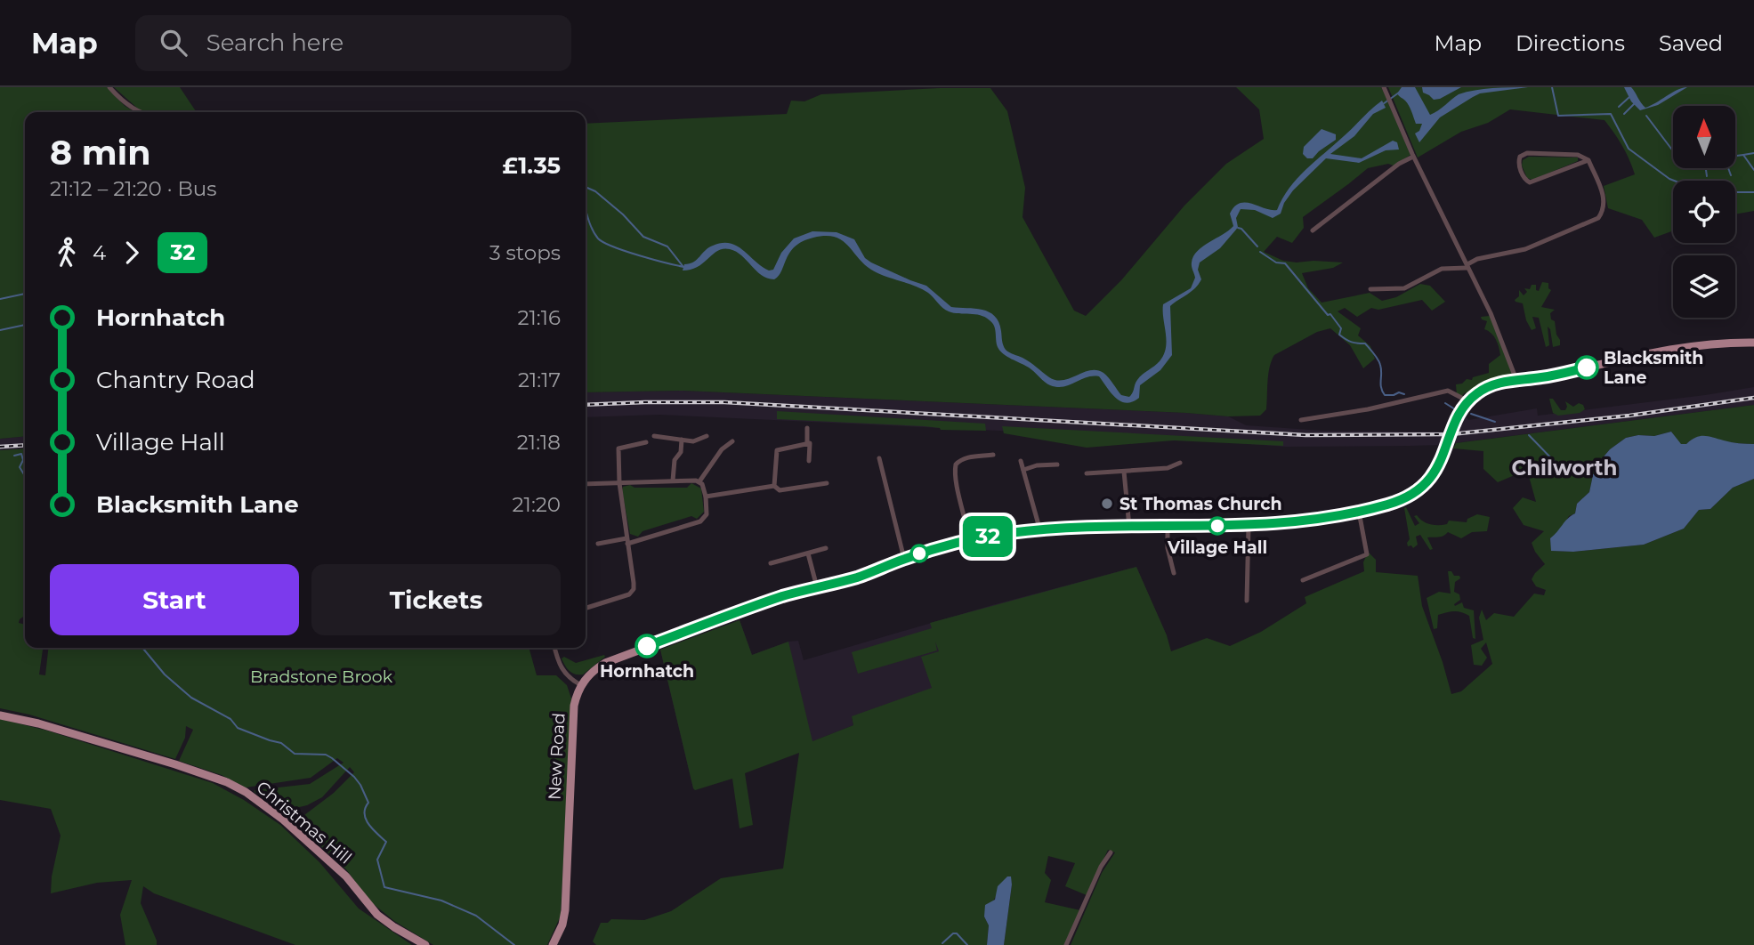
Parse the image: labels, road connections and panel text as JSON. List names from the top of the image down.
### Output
{
  "streets": {
    "main road": ["New Road", "Christmas Hill"]
  },
  "districts": ["Chilworth"],
  "parks": ["Bradstone Brook"],
  "places": [
    "Blacksmith Lane",
    "St Thomas Church",
    "Village Hall",
    "Hornhatch"
  ],
  "lines": ["bus line 32"],
  "north": "top",
  "page": {
    "header": "Map",
    "search": "Search here",
    "nav": ["Map", "Directions", "Saved"],
    "on_map": "32",
    "heading": ["8 min", "21:12 – 21:20 · Bus", "£1.35"],
    "legs": ["4", "32", "3 stops"],
    "list": [
      {
        "name": "Hornhatch",
        "value": "21:16"
      },
      {
        "name": "Chantry Road",
        "value": "21:17"
      },
      {
        "name": "Village Hall",
        "value": "21:18"
      },
      {
        "name": "Blacksmith Lane",
        "value": "21:20"
      }
    ],
    "buttons": ["Start", "Tickets"]
  }
}
